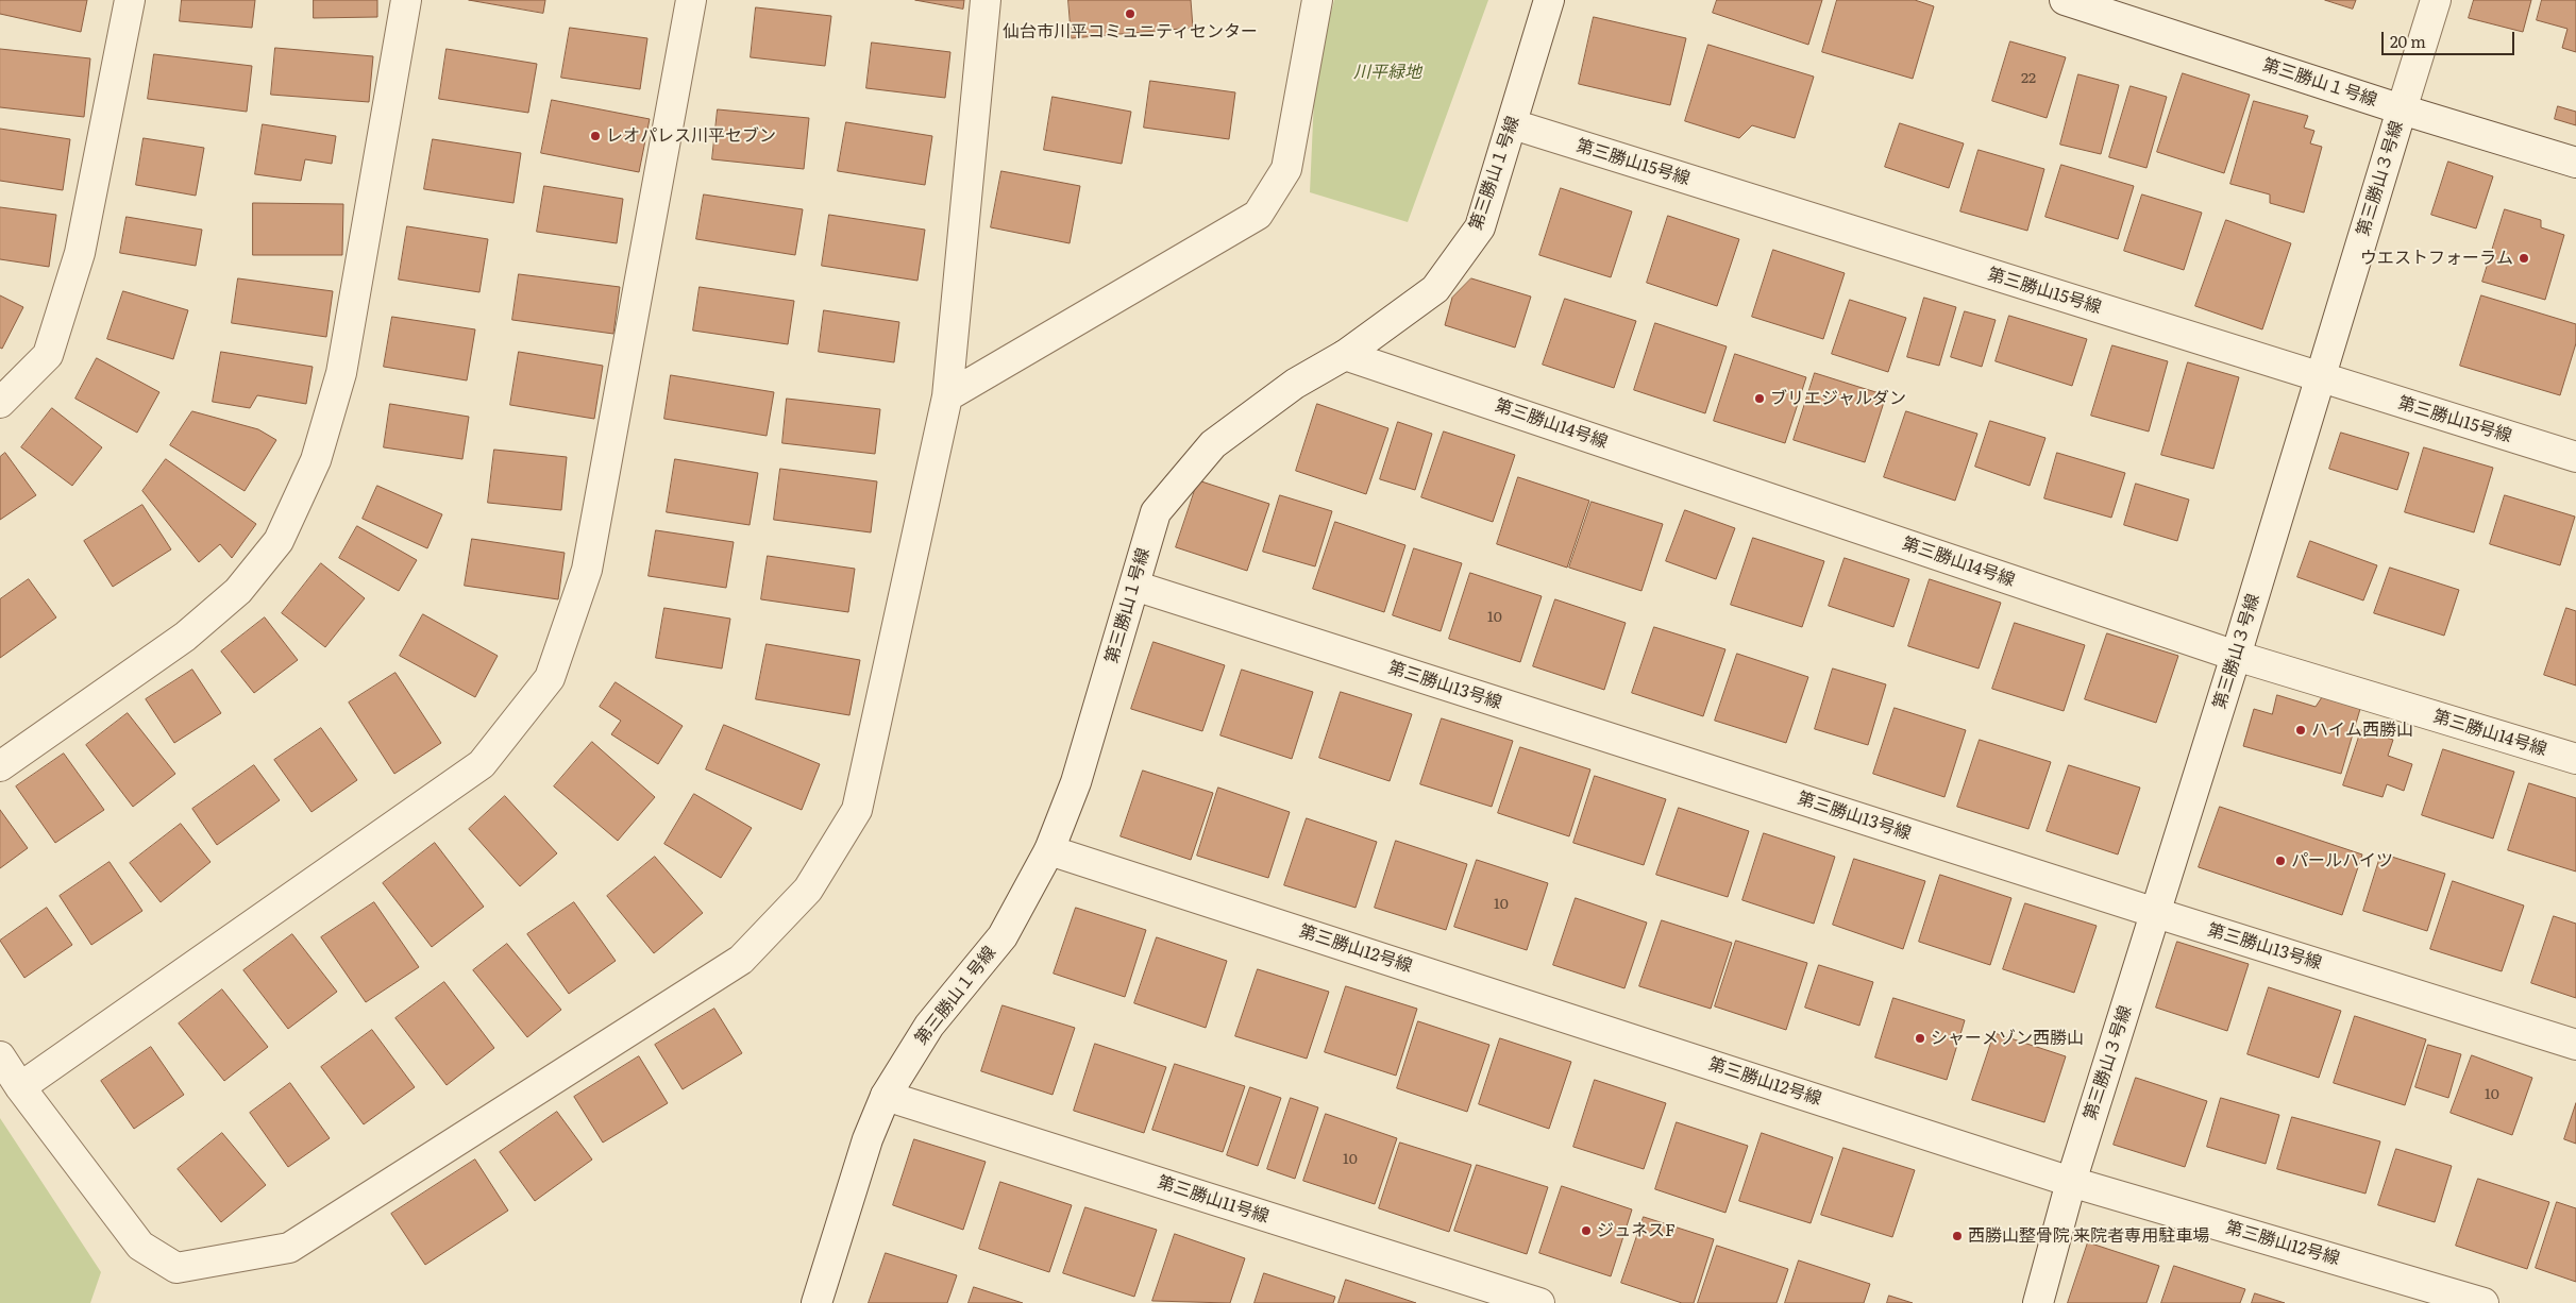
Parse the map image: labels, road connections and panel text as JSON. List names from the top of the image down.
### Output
{
  "streets": {
    "street": [
      "第三勝山１号線",
      "第三勝山15号線",
      "第三勝山３号線",
      "第三勝山14号線",
      "第三勝山13号線",
      "第三勝山12号線",
      "第三勝山11号線"
    ]
  },
  "crossings": [
    ["第三勝山１号線", "第三勝山15号線"],
    ["第三勝山１号線", "第三勝山３号線"],
    ["第三勝山１号線", "第三勝山14号線"],
    ["第三勝山１号線", "第三勝山13号線"],
    ["第三勝山１号線", "第三勝山12号線"],
    ["第三勝山１号線", "第三勝山11号線"],
    ["第三勝山15号線", "第三勝山３号線"],
    ["第三勝山３号線", "第三勝山14号線"],
    ["第三勝山３号線", "第三勝山13号線"],
    ["第三勝山３号線", "第三勝山12号線"]
  ],
  "parks": ["川平緑地"],
  "places": [
    "仙台市川平コミュニティセンター",
    "レオパレス川平セブン",
    "ウエストフォーラム",
    "ブリエジャルダン",
    "ハイム西勝山",
    "パールハイツ",
    "シャーメゾン西勝山",
    "ジュネスF",
    "西勝山整骨院 来院者専用駐車場"
  ],
  "house_numbers": [
    "22",
    "10",
    "10",
    "10",
    "10"
  ],
  "scale_bar": "20 m"
}
